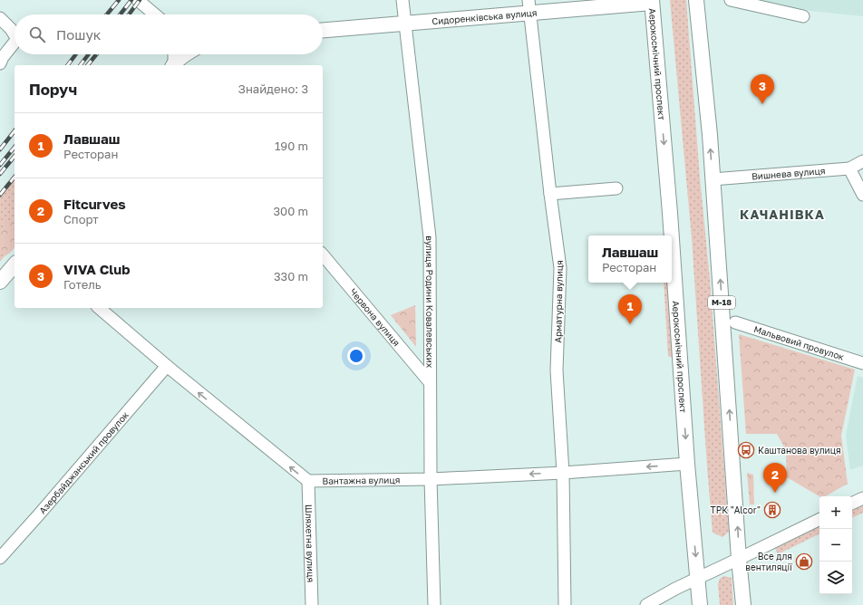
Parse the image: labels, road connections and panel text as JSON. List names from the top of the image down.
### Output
{
  "streets": {
    "main road": ["Сидоренківська вулиця", "Аерокосмічний проспект", "М-18"],
    "street": [
      "Вишнева вулиця",
      "вулиця Родини Ковалевських",
      "Арматурна вулиця",
      "Червона вулиця",
      "Мальвовий провулок",
      "Азербайджанський провулок",
      "Вантажна вулиця",
      "Шляхетна вулиця"
    ]
  },
  "crossings": [
    ["Сидоренківська вулиця", "Аерокосмічний проспект"],
    ["Сидоренківська вулиця", "вулиця Родини Ковалевських"],
    ["Сидоренківська вулиця", "Арматурна вулиця"],
    ["Аерокосмічний проспект", "Вантажна вулиця"],
    ["Вишнева вулиця", "М-18"],
    ["вулиця Родини Ковалевських", "Червона вулиця"],
    ["вулиця Родини Ковалевських", "Вантажна вулиця"],
    ["Арматурна вулиця", "Вантажна вулиця"],
    ["Вантажна вулиця", "Шляхетна вулиця"]
  ],
  "one_way": ["Вантажна вулиця"],
  "districts": ["КАЧАНІВКА"],
  "places": {
    "bus stop": ["Каштанова вулиця"],
    "building": ["ТРК \"Alcor\""],
    "shop": ["Все для вентиляції"]
  },
  "page": {
    "search": "Пошук",
    "heading": ["Поруч", "Знайдено: 3"],
    "pins": ["3", "1", "2"],
    "list": [
      {
        "mark": "1",
        "name": "Лавшаш",
        "note": "Ресторан",
        "value": "190 m"
      },
      {
        "mark": "2",
        "name": "Fitcurves",
        "note": "Спорт",
        "value": "300 m"
      },
      {
        "mark": "3",
        "name": "VIVA Club",
        "note": "Готель",
        "value": "330 m"
      }
    ],
    "popup": ["Лавшаш", "Ресторан"],
    "map_buttons": ["+", "−"]
  }
}
